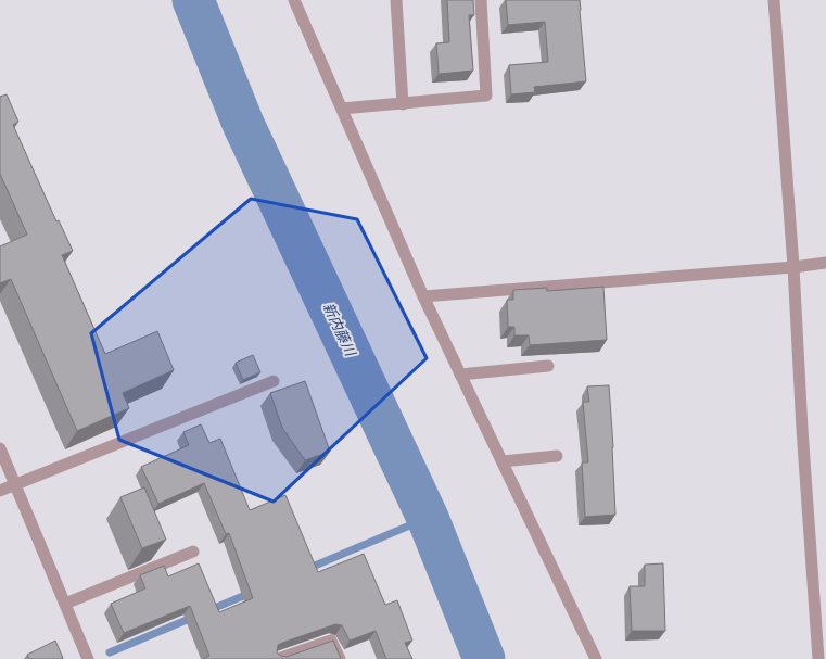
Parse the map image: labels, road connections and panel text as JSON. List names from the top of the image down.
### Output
{
  "water": ["新内藤川"]
}
